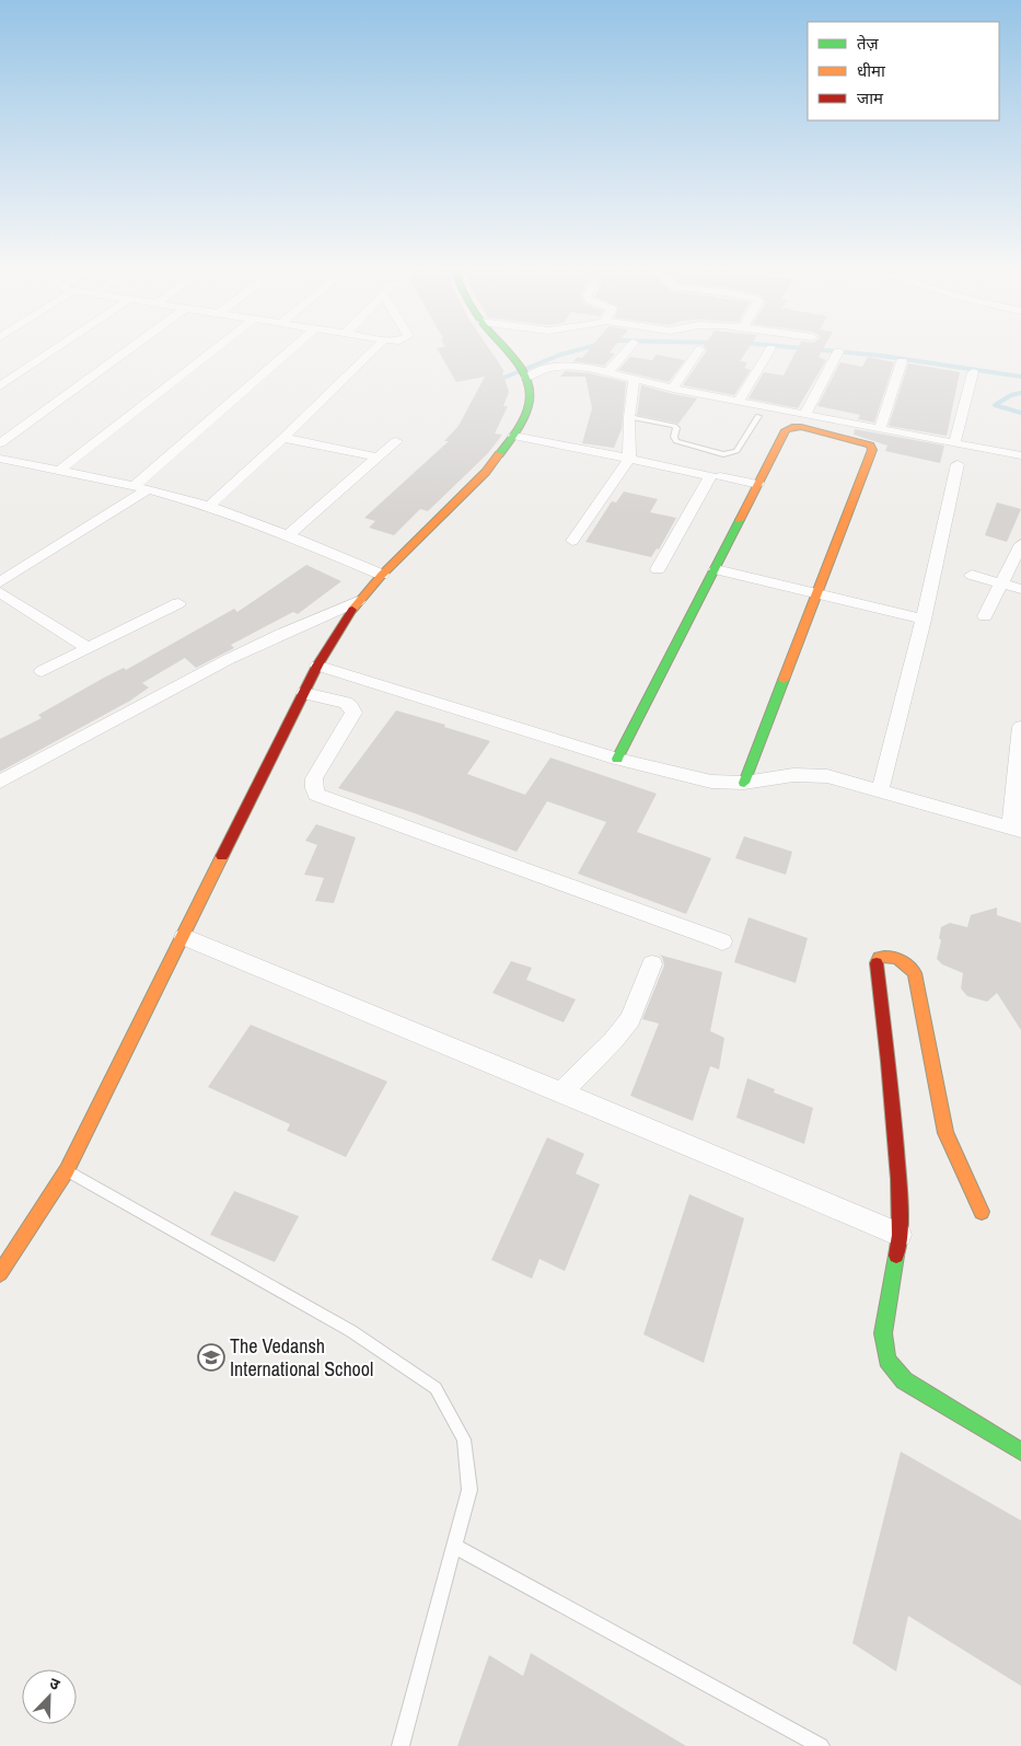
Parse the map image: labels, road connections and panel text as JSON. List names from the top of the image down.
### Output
{
  "places": {
    "school or university": ["The Vedansh International School"]
  },
  "legend": ["तेज़", "धीमा", "जाम"],
  "north": "top right"
}
